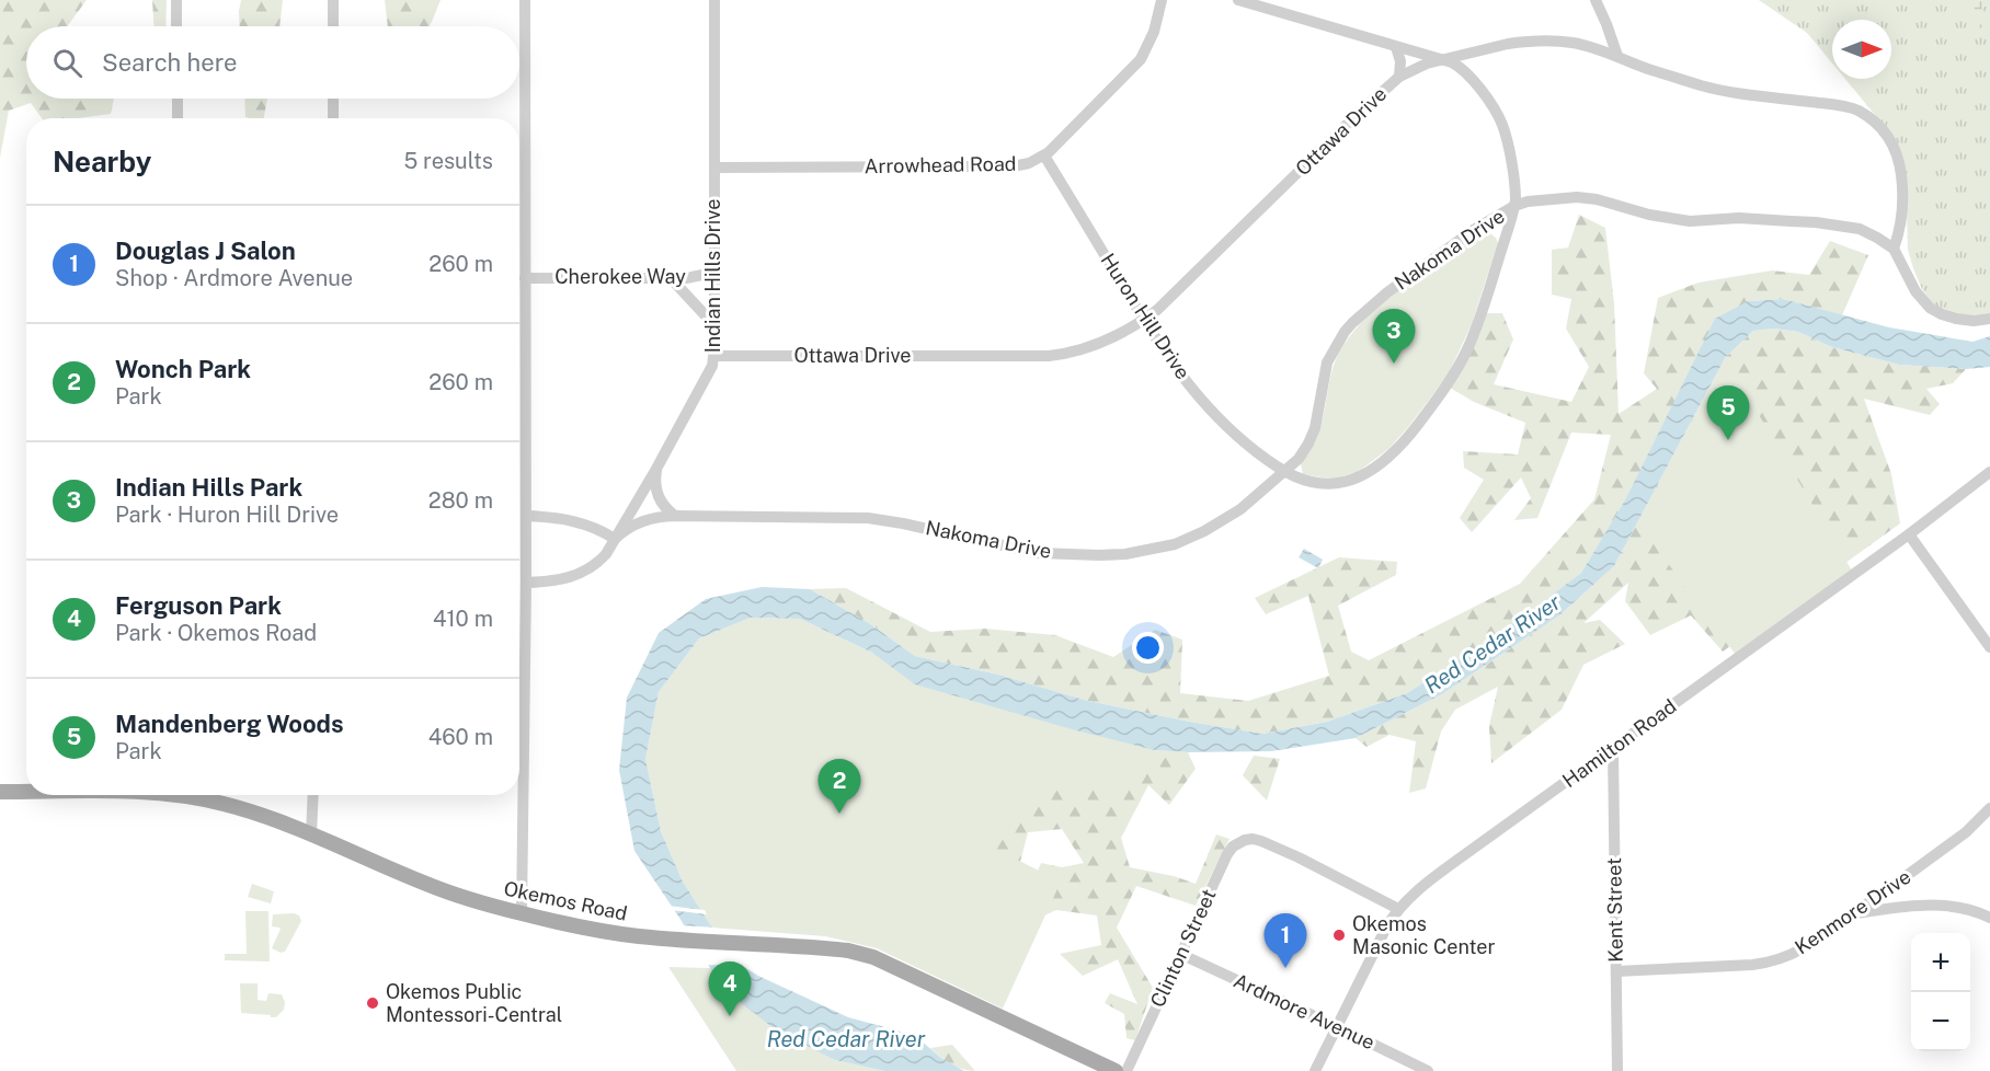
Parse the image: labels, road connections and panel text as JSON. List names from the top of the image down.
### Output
{
  "streets": {
    "main road": ["Okemos Road"],
    "street": [
      "Ottawa Drive",
      "Arrowhead Road",
      "Nakoma Drive",
      "Indian Hills Drive",
      "Cherokee Way",
      "Huron Hill Drive",
      "Hamilton Road",
      "Kent Street",
      "Kenmore Drive",
      "Clinton Street",
      "Ardmore Avenue"
    ]
  },
  "crossings": [
    ["Ottawa Drive", "Nakoma Drive"],
    ["Ottawa Drive", "Indian Hills Drive"],
    ["Ottawa Drive", "Huron Hill Drive"],
    ["Arrowhead Road", "Indian Hills Drive"],
    ["Arrowhead Road", "Huron Hill Drive"],
    ["Nakoma Drive", "Indian Hills Drive"],
    ["Nakoma Drive", "Huron Hill Drive"],
    ["Indian Hills Drive", "Cherokee Way"],
    ["Hamilton Road", "Kent Street"],
    ["Hamilton Road", "Clinton Street"],
    ["Hamilton Road", "Ardmore Avenue"],
    ["Kent Street", "Kenmore Drive"],
    ["Clinton Street", "Ardmore Avenue"]
  ],
  "water": ["Red Cedar River"],
  "places": ["Okemos Masonic Center", "Okemos Public Montessori-Central"],
  "north": "right",
  "page": {
    "search": "Search here",
    "heading": ["Nearby", "5 results"],
    "list": [
      {
        "mark": "1",
        "name": "Douglas J Salon",
        "note": "Shop · Ardmore Avenue",
        "value": "260 m"
      },
      {
        "mark": "2",
        "name": "Wonch Park",
        "note": "Park",
        "value": "260 m"
      },
      {
        "mark": "3",
        "name": "Indian Hills Park",
        "note": "Park · Huron Hill Drive",
        "value": "280 m"
      },
      {
        "mark": "4",
        "name": "Ferguson Park",
        "note": "Park · Okemos Road",
        "value": "410 m"
      },
      {
        "mark": "5",
        "name": "Mandenberg Woods",
        "note": "Park",
        "value": "460 m"
      }
    ],
    "pins": [
      "3",
      "5",
      "2",
      "1",
      "4"
    ],
    "map_buttons": ["+", "−"]
  }
}
